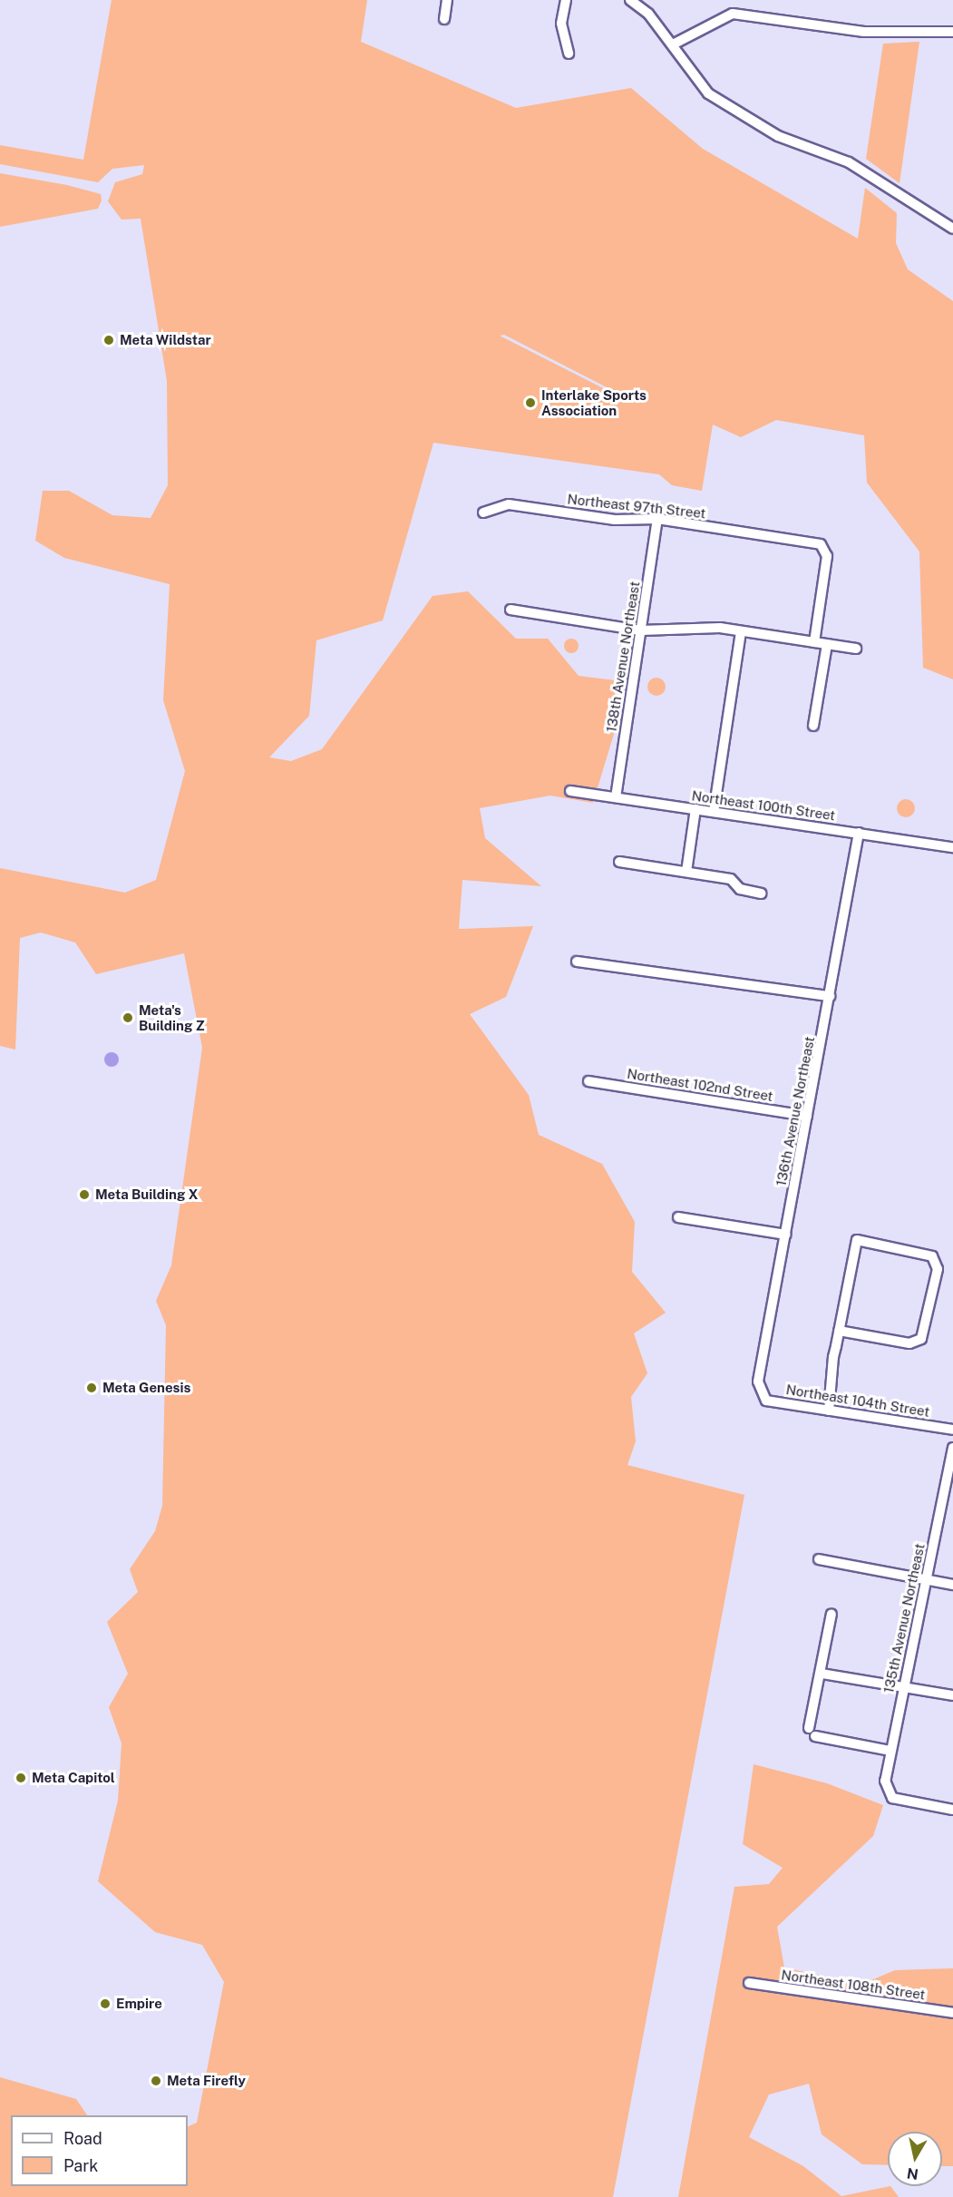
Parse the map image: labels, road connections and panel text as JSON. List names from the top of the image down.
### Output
{
  "streets": {
    "street": [
      "Northeast 97th Street",
      "138th Avenue Northeast",
      "Northeast 100th Street",
      "Northeast 102nd Street",
      "136th Avenue Northeast",
      "Northeast 104th Street",
      "135th Avenue Northeast",
      "Northeast 108th Street"
    ]
  },
  "crossings": [
    ["Northeast 97th Street", "138th Avenue Northeast"],
    ["138th Avenue Northeast", "Northeast 100th Street"],
    ["Northeast 100th Street", "136th Avenue Northeast"],
    ["Northeast 102nd Street", "136th Avenue Northeast"],
    ["136th Avenue Northeast", "Northeast 104th Street"]
  ],
  "places": [
    "Meta Wildstar",
    "Interlake Sports Association",
    "Meta's Building Z",
    "Meta Building X",
    "Meta Genesis",
    "Meta Capitol",
    "Empire",
    "Meta Firefly"
  ],
  "legend": ["Road", "Park"],
  "north": "bottom"
}
